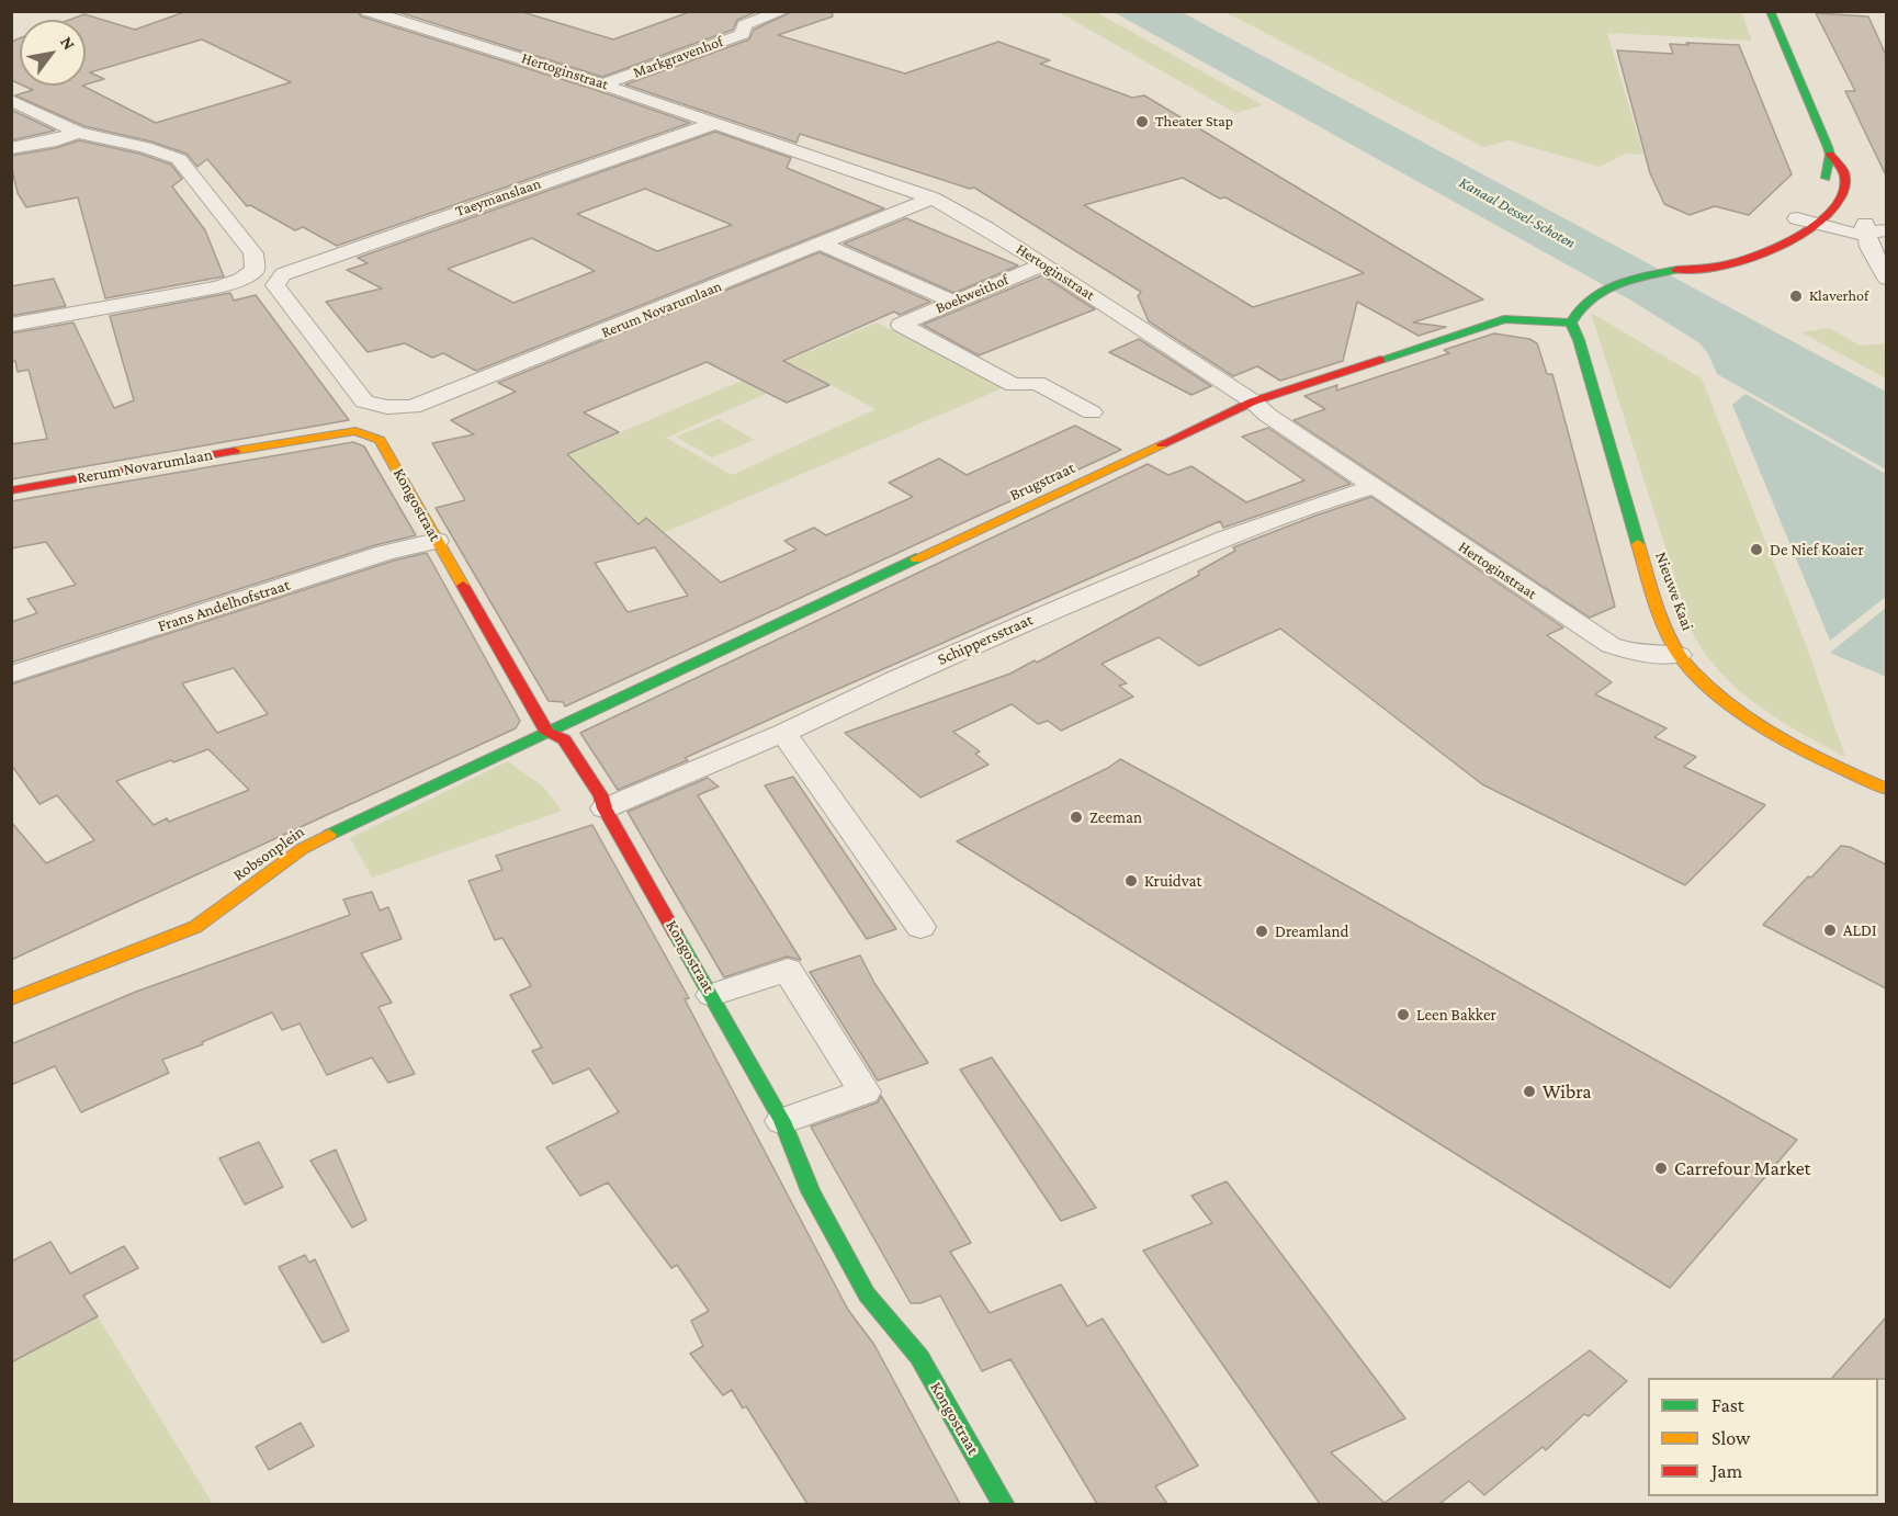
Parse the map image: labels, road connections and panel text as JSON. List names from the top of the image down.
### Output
{
  "streets": {
    "street": [
      "Markgravenhof",
      "Hertoginstraat",
      "Taeymanslaan",
      "Boekweithof",
      "Rerum Novarumlaan",
      "Brugstraat",
      "Kongostraat",
      "Nieuwe Kaai",
      "Frans Andelhofstraat",
      "Schippersstraat",
      "Robsonplein"
    ]
  },
  "crossings": [
    ["Markgravenhof", "Hertoginstraat"],
    ["Hertoginstraat", "Taeymanslaan"],
    ["Hertoginstraat", "Boekweithof"],
    ["Hertoginstraat", "Rerum Novarumlaan"],
    ["Hertoginstraat", "Brugstraat"],
    ["Hertoginstraat", "Nieuwe Kaai"],
    ["Hertoginstraat", "Schippersstraat"],
    ["Taeymanslaan", "Rerum Novarumlaan"],
    ["Rerum Novarumlaan", "Kongostraat"],
    ["Brugstraat", "Kongostraat"],
    ["Brugstraat", "Nieuwe Kaai"],
    ["Brugstraat", "Robsonplein"],
    ["Kongostraat", "Frans Andelhofstraat"],
    ["Kongostraat", "Schippersstraat"],
    ["Kongostraat", "Robsonplein"]
  ],
  "water": ["Kanaal Dessel-Schoten"],
  "places": [
    "Theater Stap",
    "Klaverhof",
    "De Nief Koaier",
    "Zeeman",
    "Kruidvat",
    "ALDI",
    "Dreamland",
    "Leen Bakker",
    "Wibra",
    "Carrefour Market"
  ],
  "legend": ["Fast", "Slow", "Jam"],
  "north": "top right"
}
